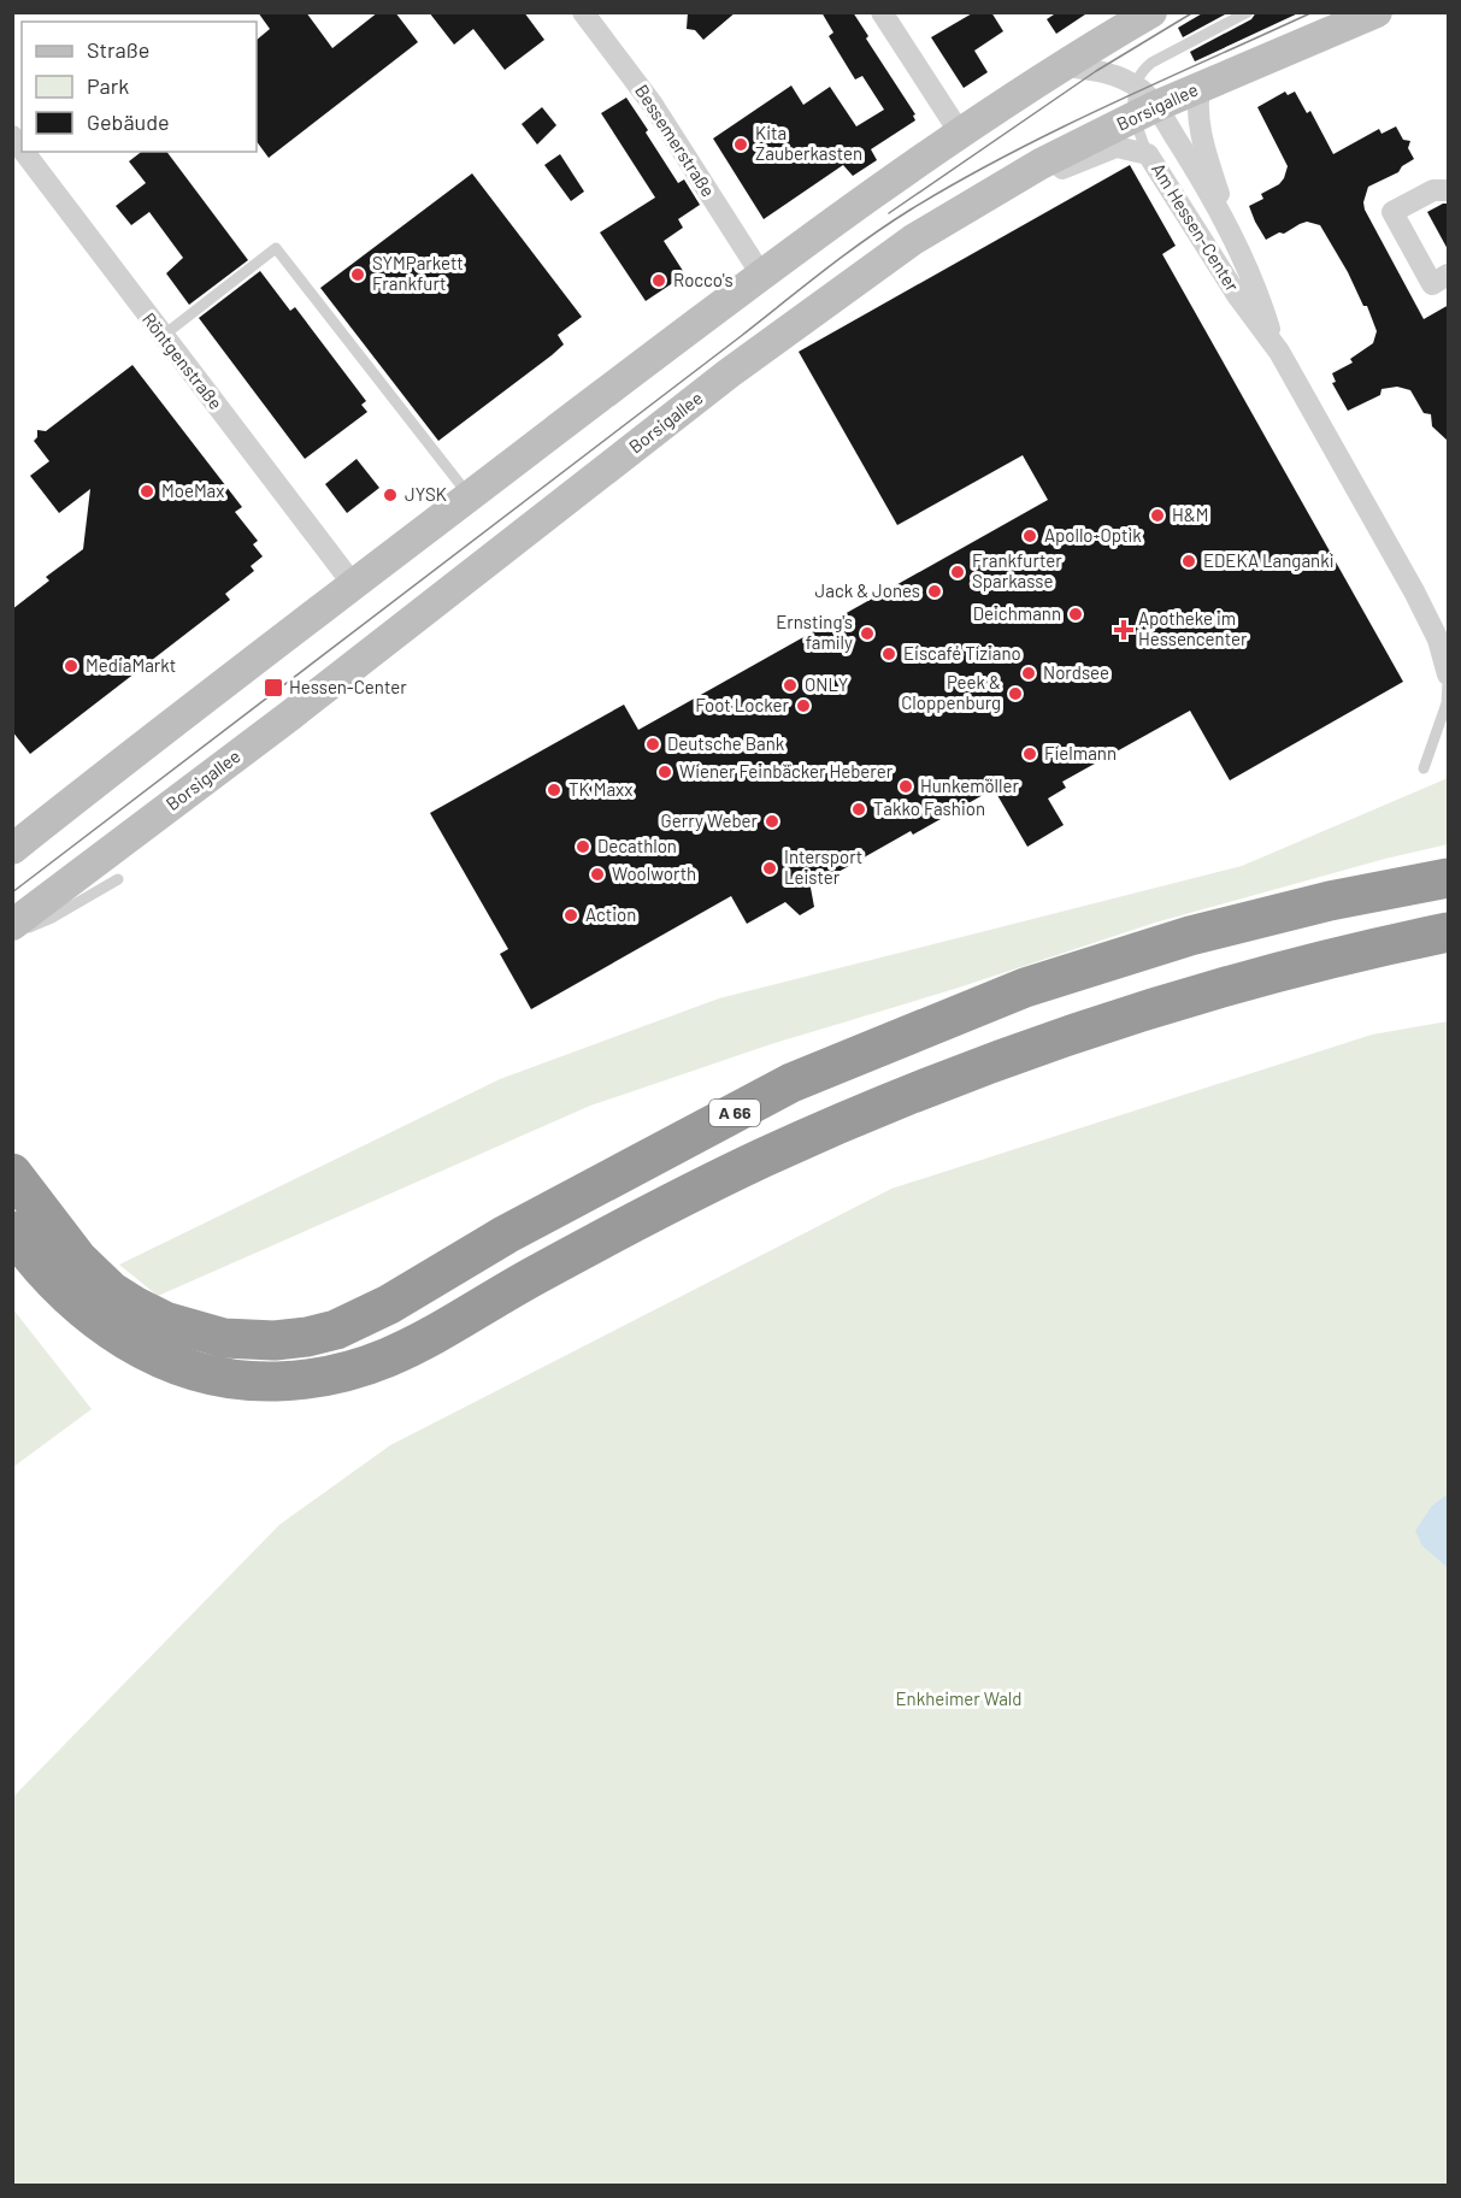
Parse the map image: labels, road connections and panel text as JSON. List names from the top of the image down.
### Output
{
  "streets": {
    "highway": ["A 66"],
    "main road": ["Borsigallee"],
    "street": ["Bessemerstraße", "Am Hessen-Center", "Röntgenstraße"]
  },
  "crossings": [
    ["Borsigallee", "Am Hessen-Center"]
  ],
  "parks": ["Enkheimer Wald"],
  "places": {
    "other": [
      "Kita Zauberkasten",
      "SYMParkett Frankfurt",
      "Rocco's",
      "MoeMax",
      "JYSK",
      "H&M",
      "Apollo-Optik",
      "EDEKA Langanki",
      "Frankfurter Sparkasse",
      "Jack & Jones",
      "Deichmann",
      "Ernsting's family",
      "Eiscafé Tiziano",
      "MediaMarkt",
      "Nordsee",
      "ONLY",
      "Peek & Cloppenburg",
      "Foot Locker",
      "Deutsche Bank",
      "Fielmann",
      "Wiener Feinbäcker Heberer",
      "Hunkemöller",
      "TK Maxx",
      "Takko Fashion",
      "Gerry Weber",
      "Decathlon",
      "Intersport Leister",
      "Woolworth",
      "Action"
    ],
    "health": ["Apotheke im Hessencenter"],
    "transit": ["Hessen-Center"]
  },
  "legend": ["Straße", "Park", "Gebäude"]
}
